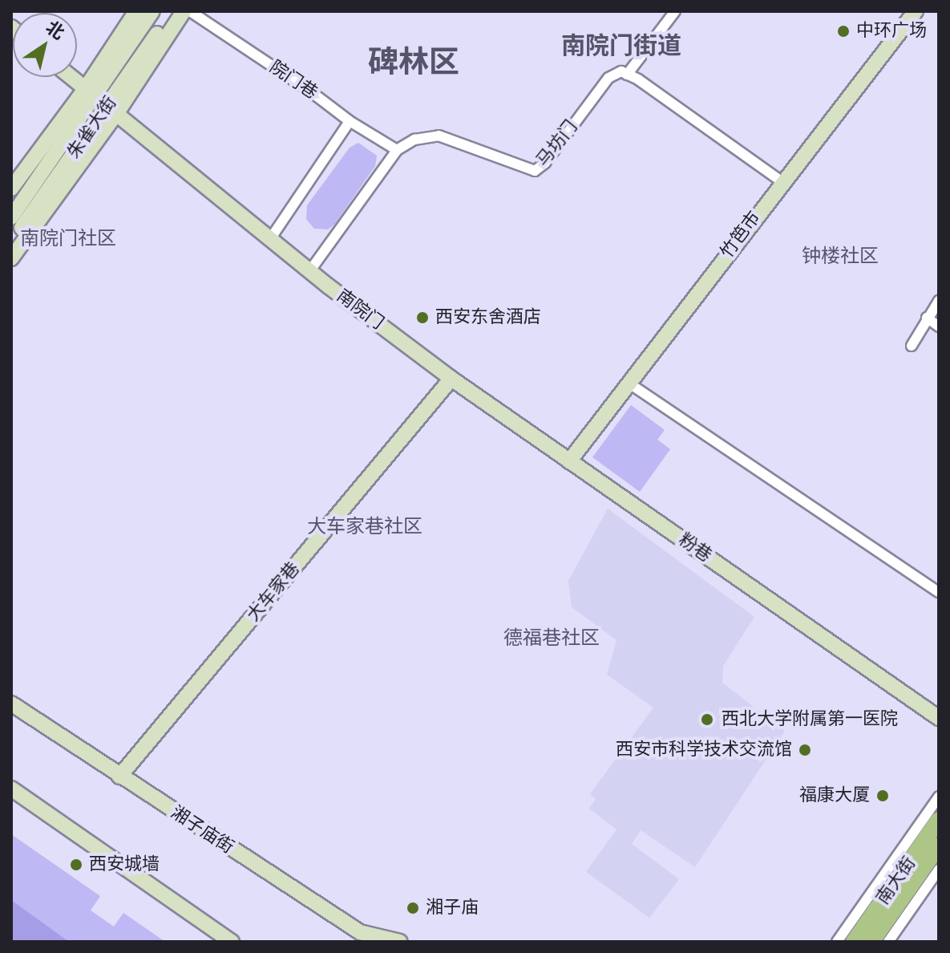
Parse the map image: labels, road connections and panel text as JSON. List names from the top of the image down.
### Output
{
  "streets": {
    "main road": ["南大街"],
    "street": [
      "院门巷",
      "朱雀大街",
      "马坊门",
      "竹笆市",
      "南院门",
      "粉巷",
      "大车家巷",
      "湘子庙街"
    ]
  },
  "crossings": [
    ["院门巷", "马坊门"],
    ["朱雀大街", "南院门"],
    ["竹笆市", "粉巷"],
    ["南院门", "粉巷"],
    ["南院门", "大车家巷"],
    ["粉巷", "大车家巷"],
    ["大车家巷", "湘子庙街"]
  ],
  "districts": [
    "南院门街道",
    "碑林区",
    "南院门社区",
    "钟楼社区",
    "大车家巷社区",
    "德福巷社区"
  ],
  "places": [
    "中环广场",
    "西安东舍酒店",
    "西北大学附属第一医院",
    "西安市科学技术交流馆",
    "福康大厦",
    "西安城墙",
    "湘子庙"
  ],
  "north": "top right"
}
